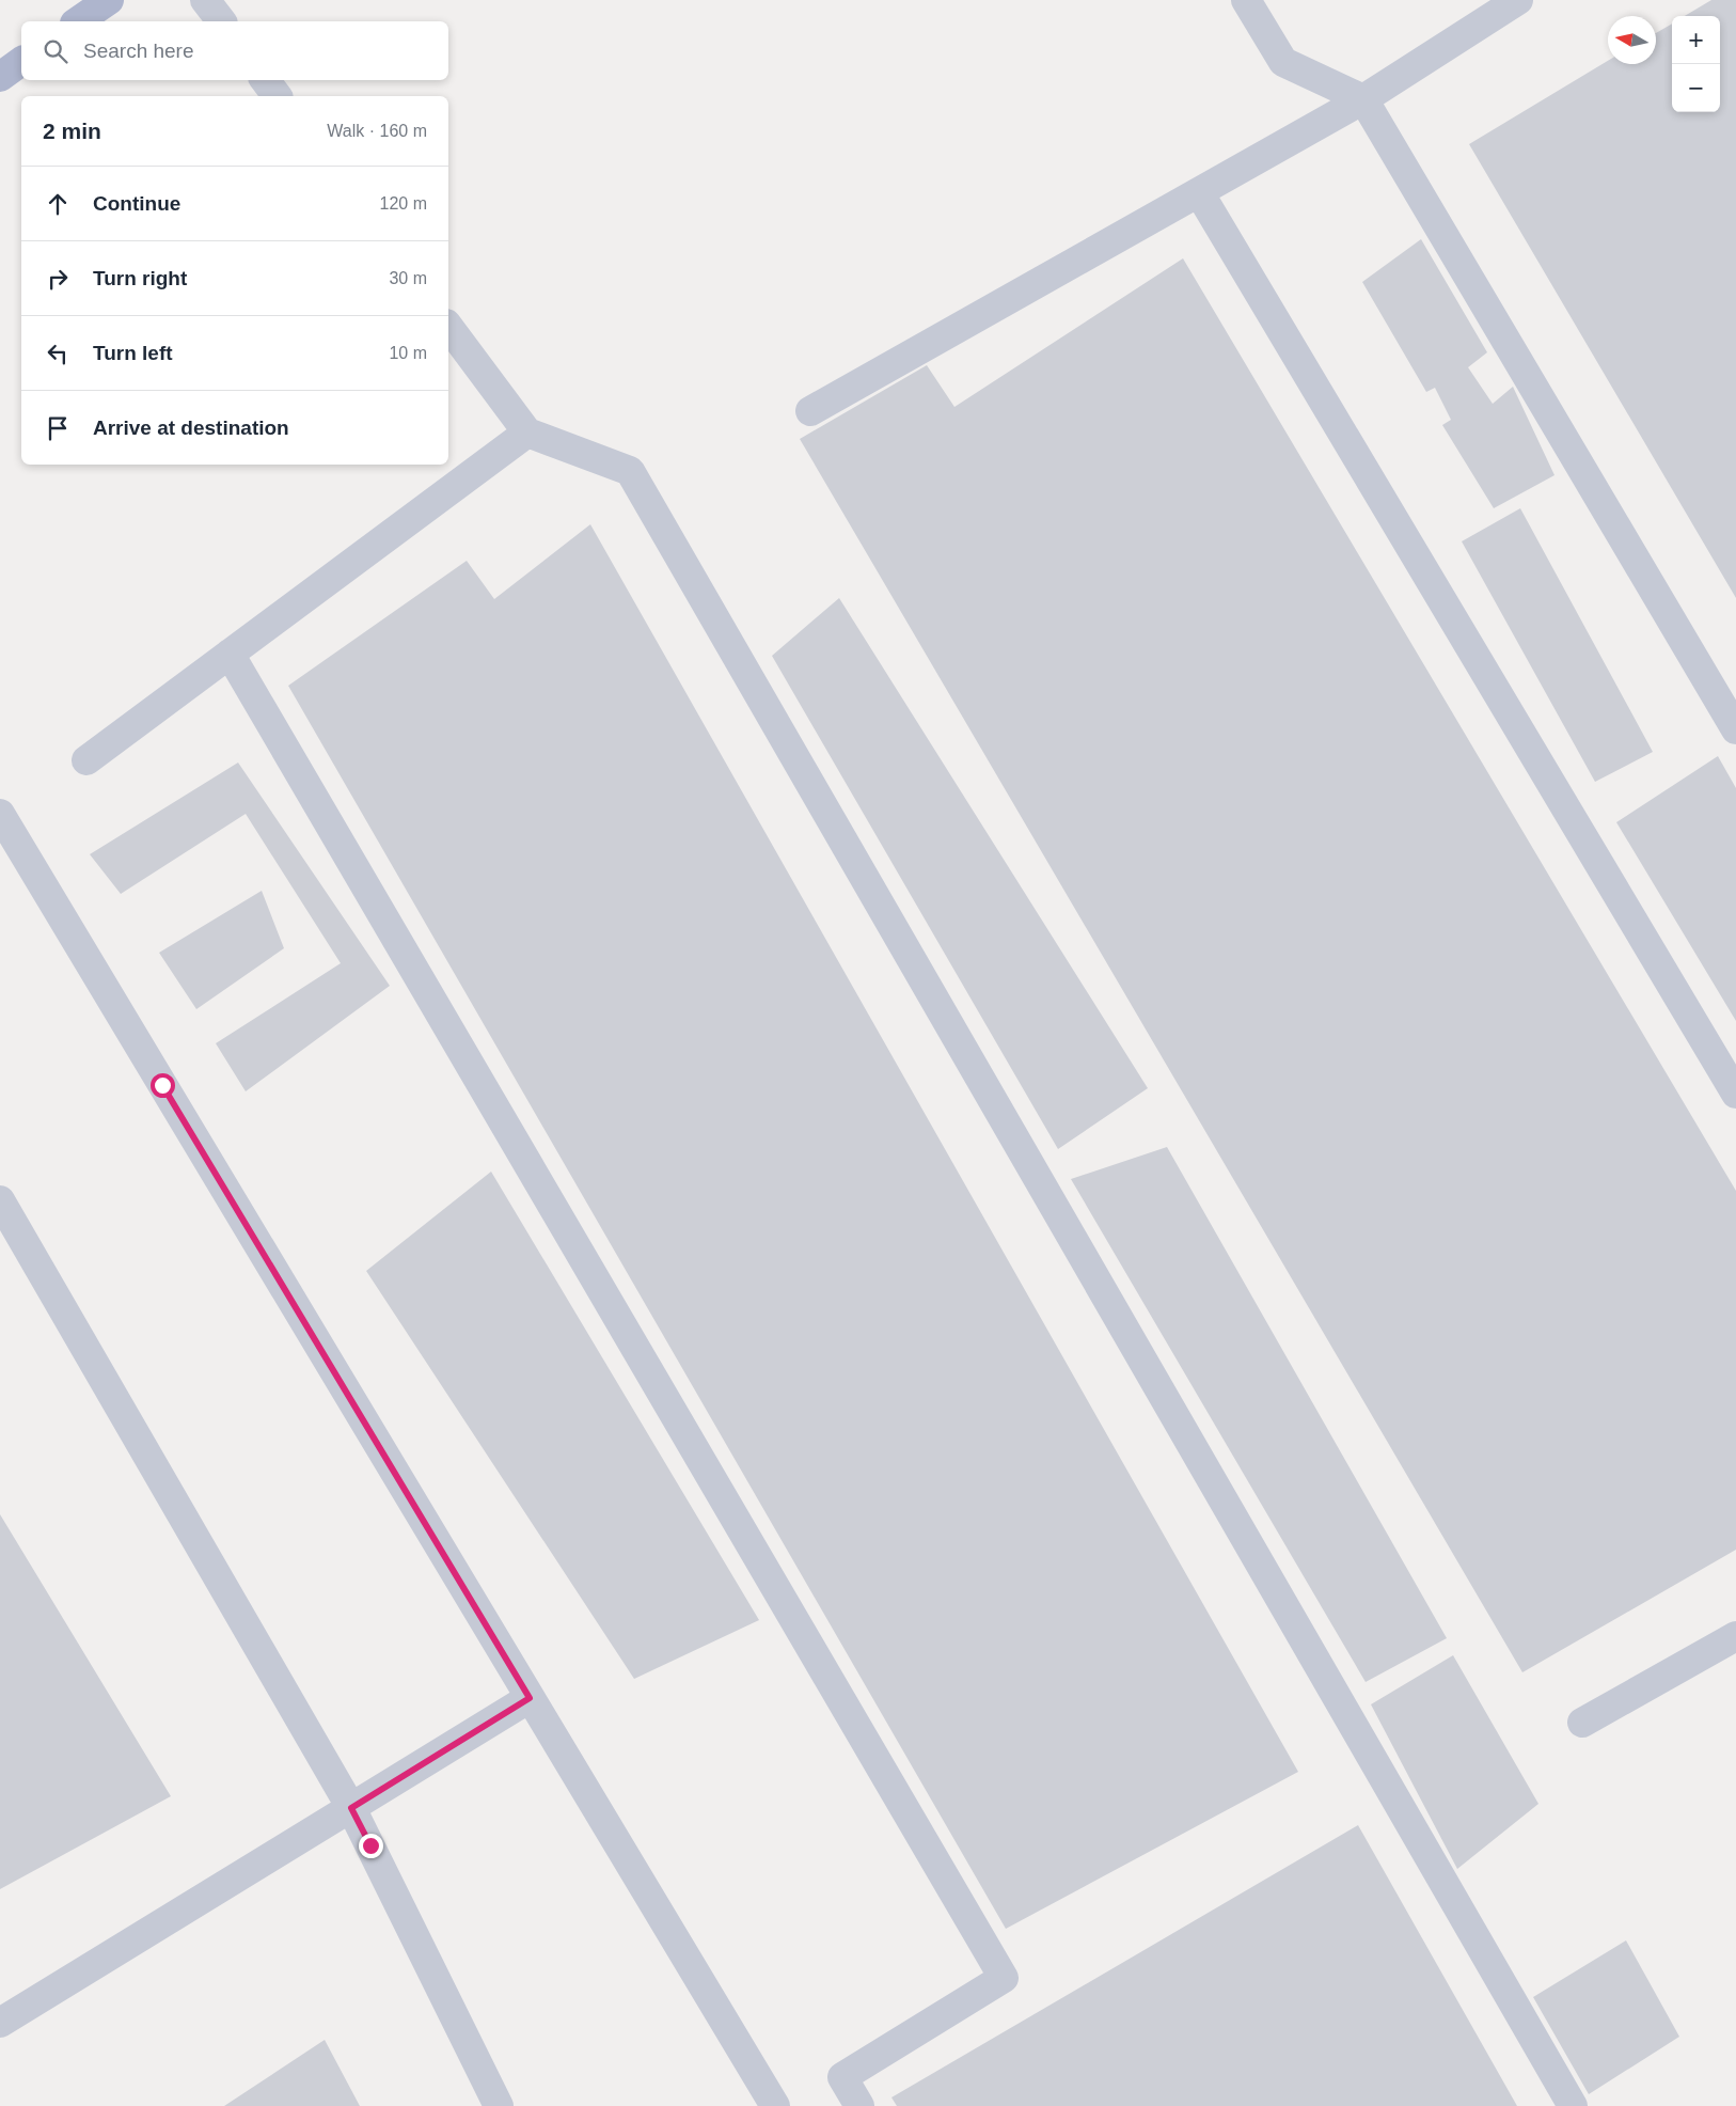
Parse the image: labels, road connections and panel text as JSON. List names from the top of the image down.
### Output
{
  "north": "left",
  "page": {
    "map_buttons": ["+", "−"],
    "search": "Search here",
    "heading": ["2 min", "Walk · 160 m"],
    "list": [
      ["Continue", "120 m"],
      ["Turn right", "30 m"],
      ["Turn left", "10 m"],
      "Arrive at destination"
    ]
  }
}
